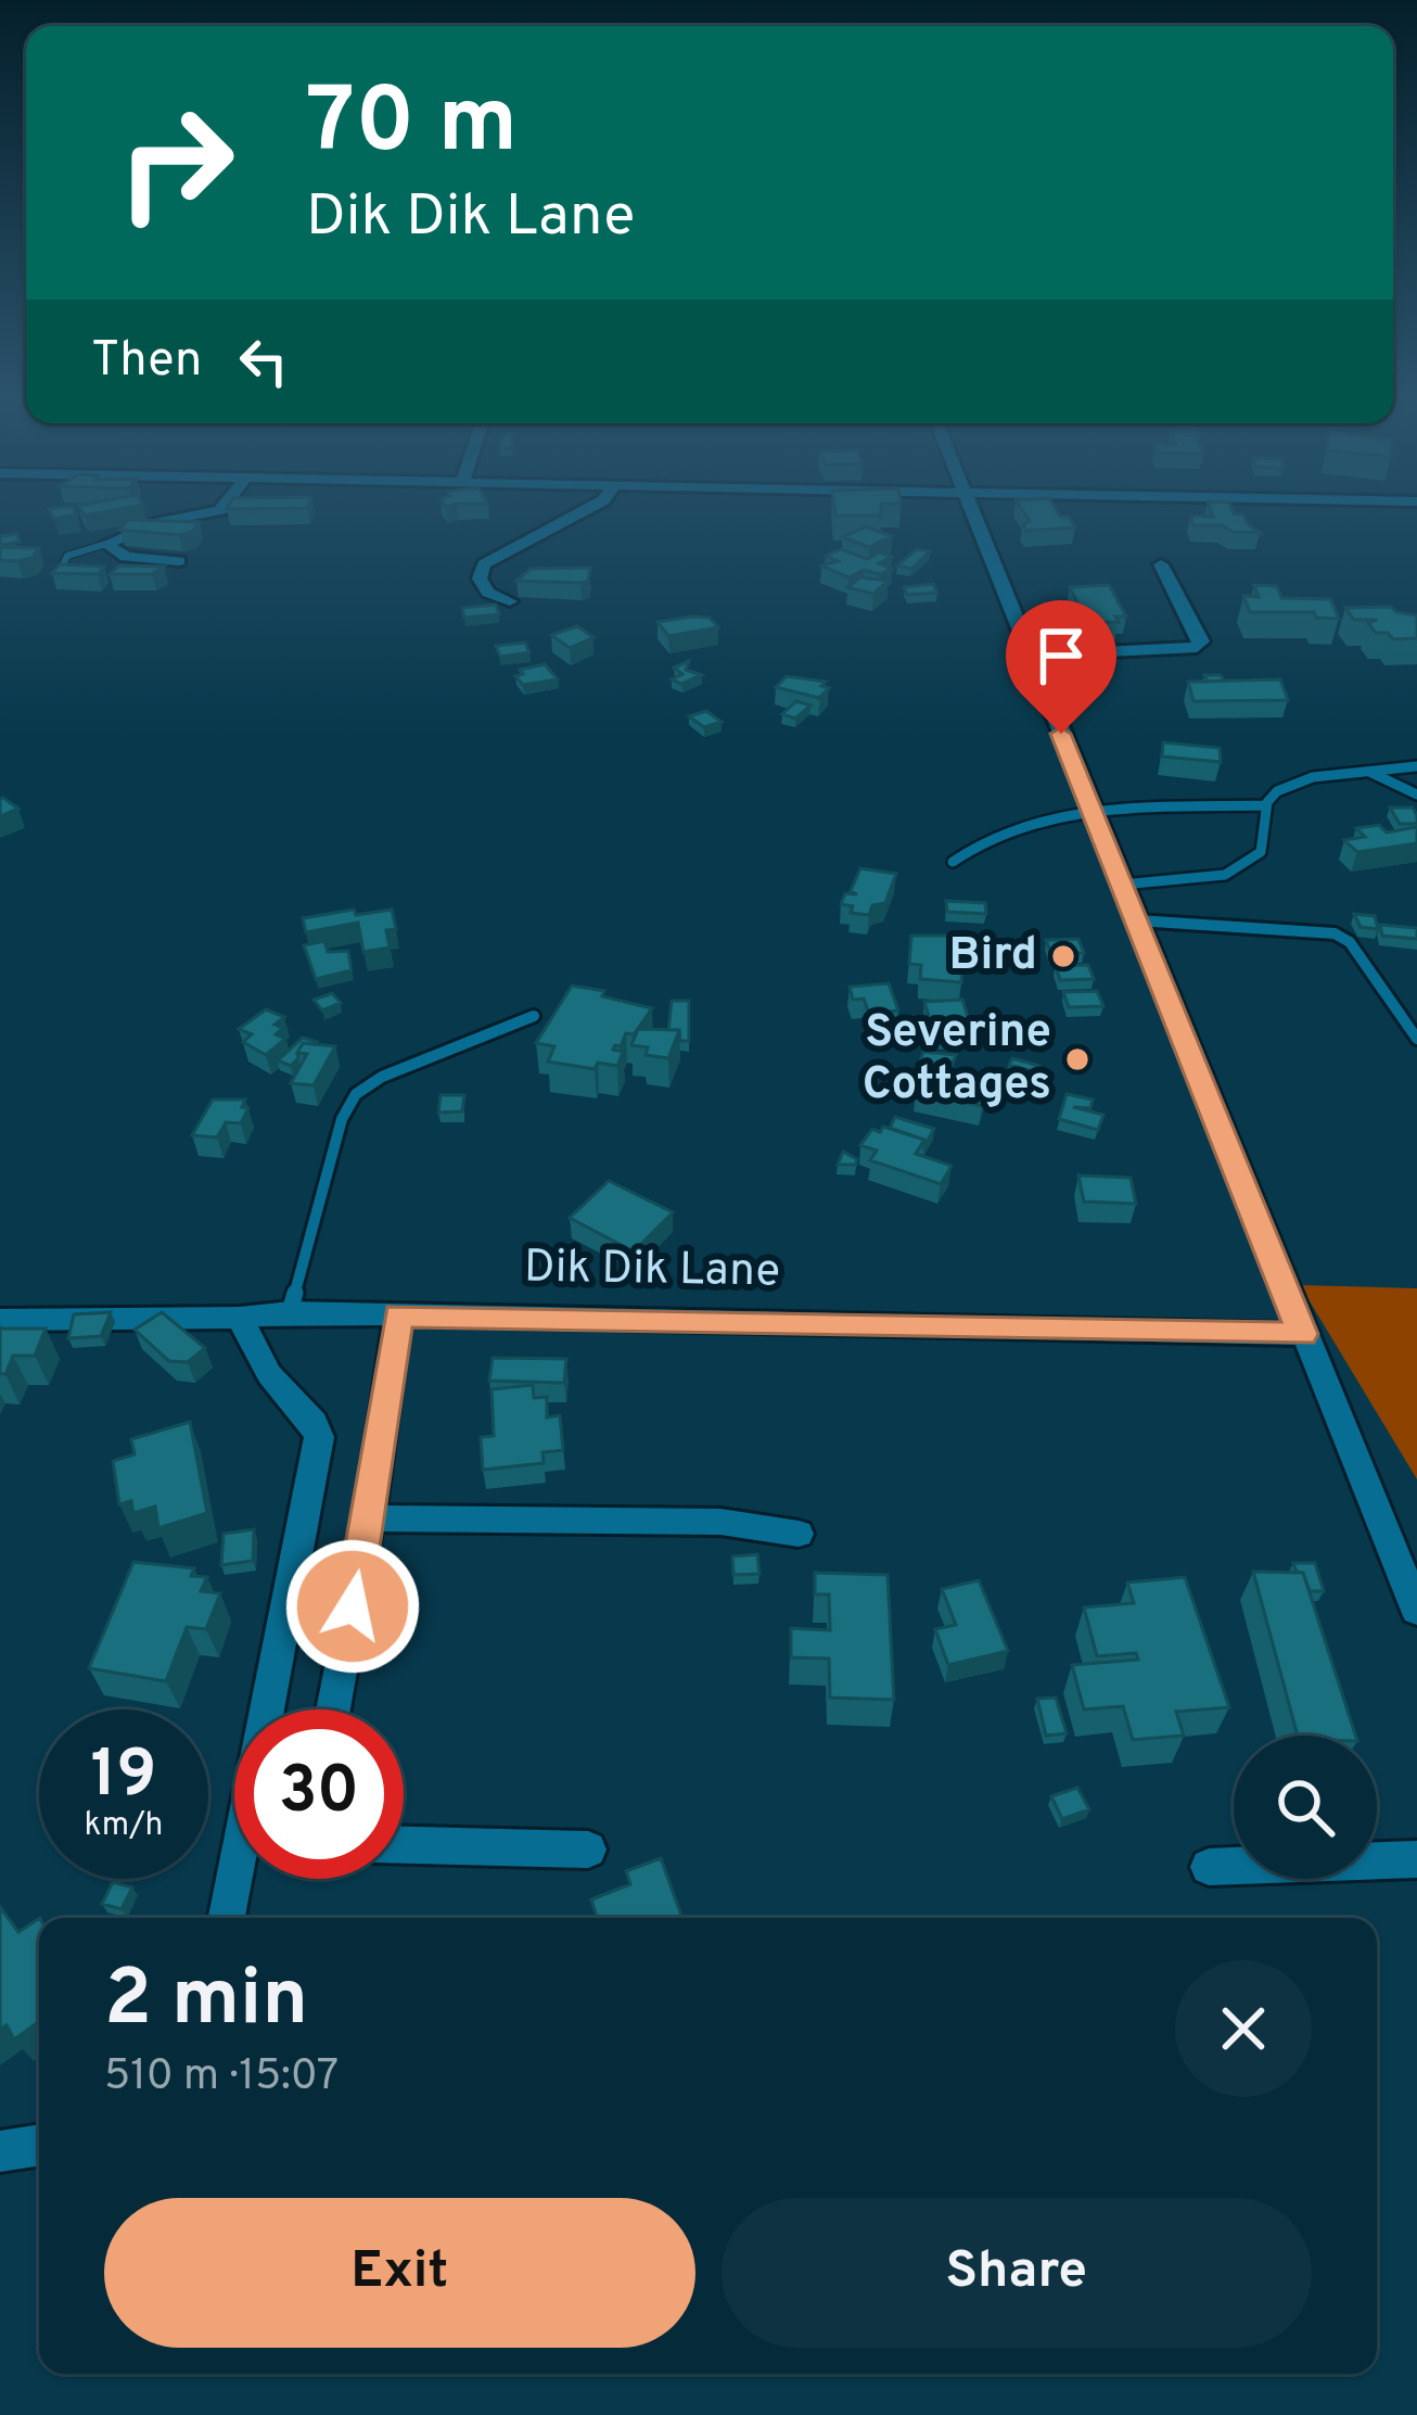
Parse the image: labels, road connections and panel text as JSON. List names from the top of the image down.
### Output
{
  "streets": {
    "street": ["Dik Dik Lane"]
  },
  "places": ["Bird", "Severine Cottages"],
  "page": {
    "turn": ["70 m", "Dik Dik Lane"],
    "then": "Then",
    "speed": "19 km/h",
    "limit": "30",
    "heading": ["2 min", "510 m · 15:07"],
    "buttons": ["Exit", "Share"]
  }
}
